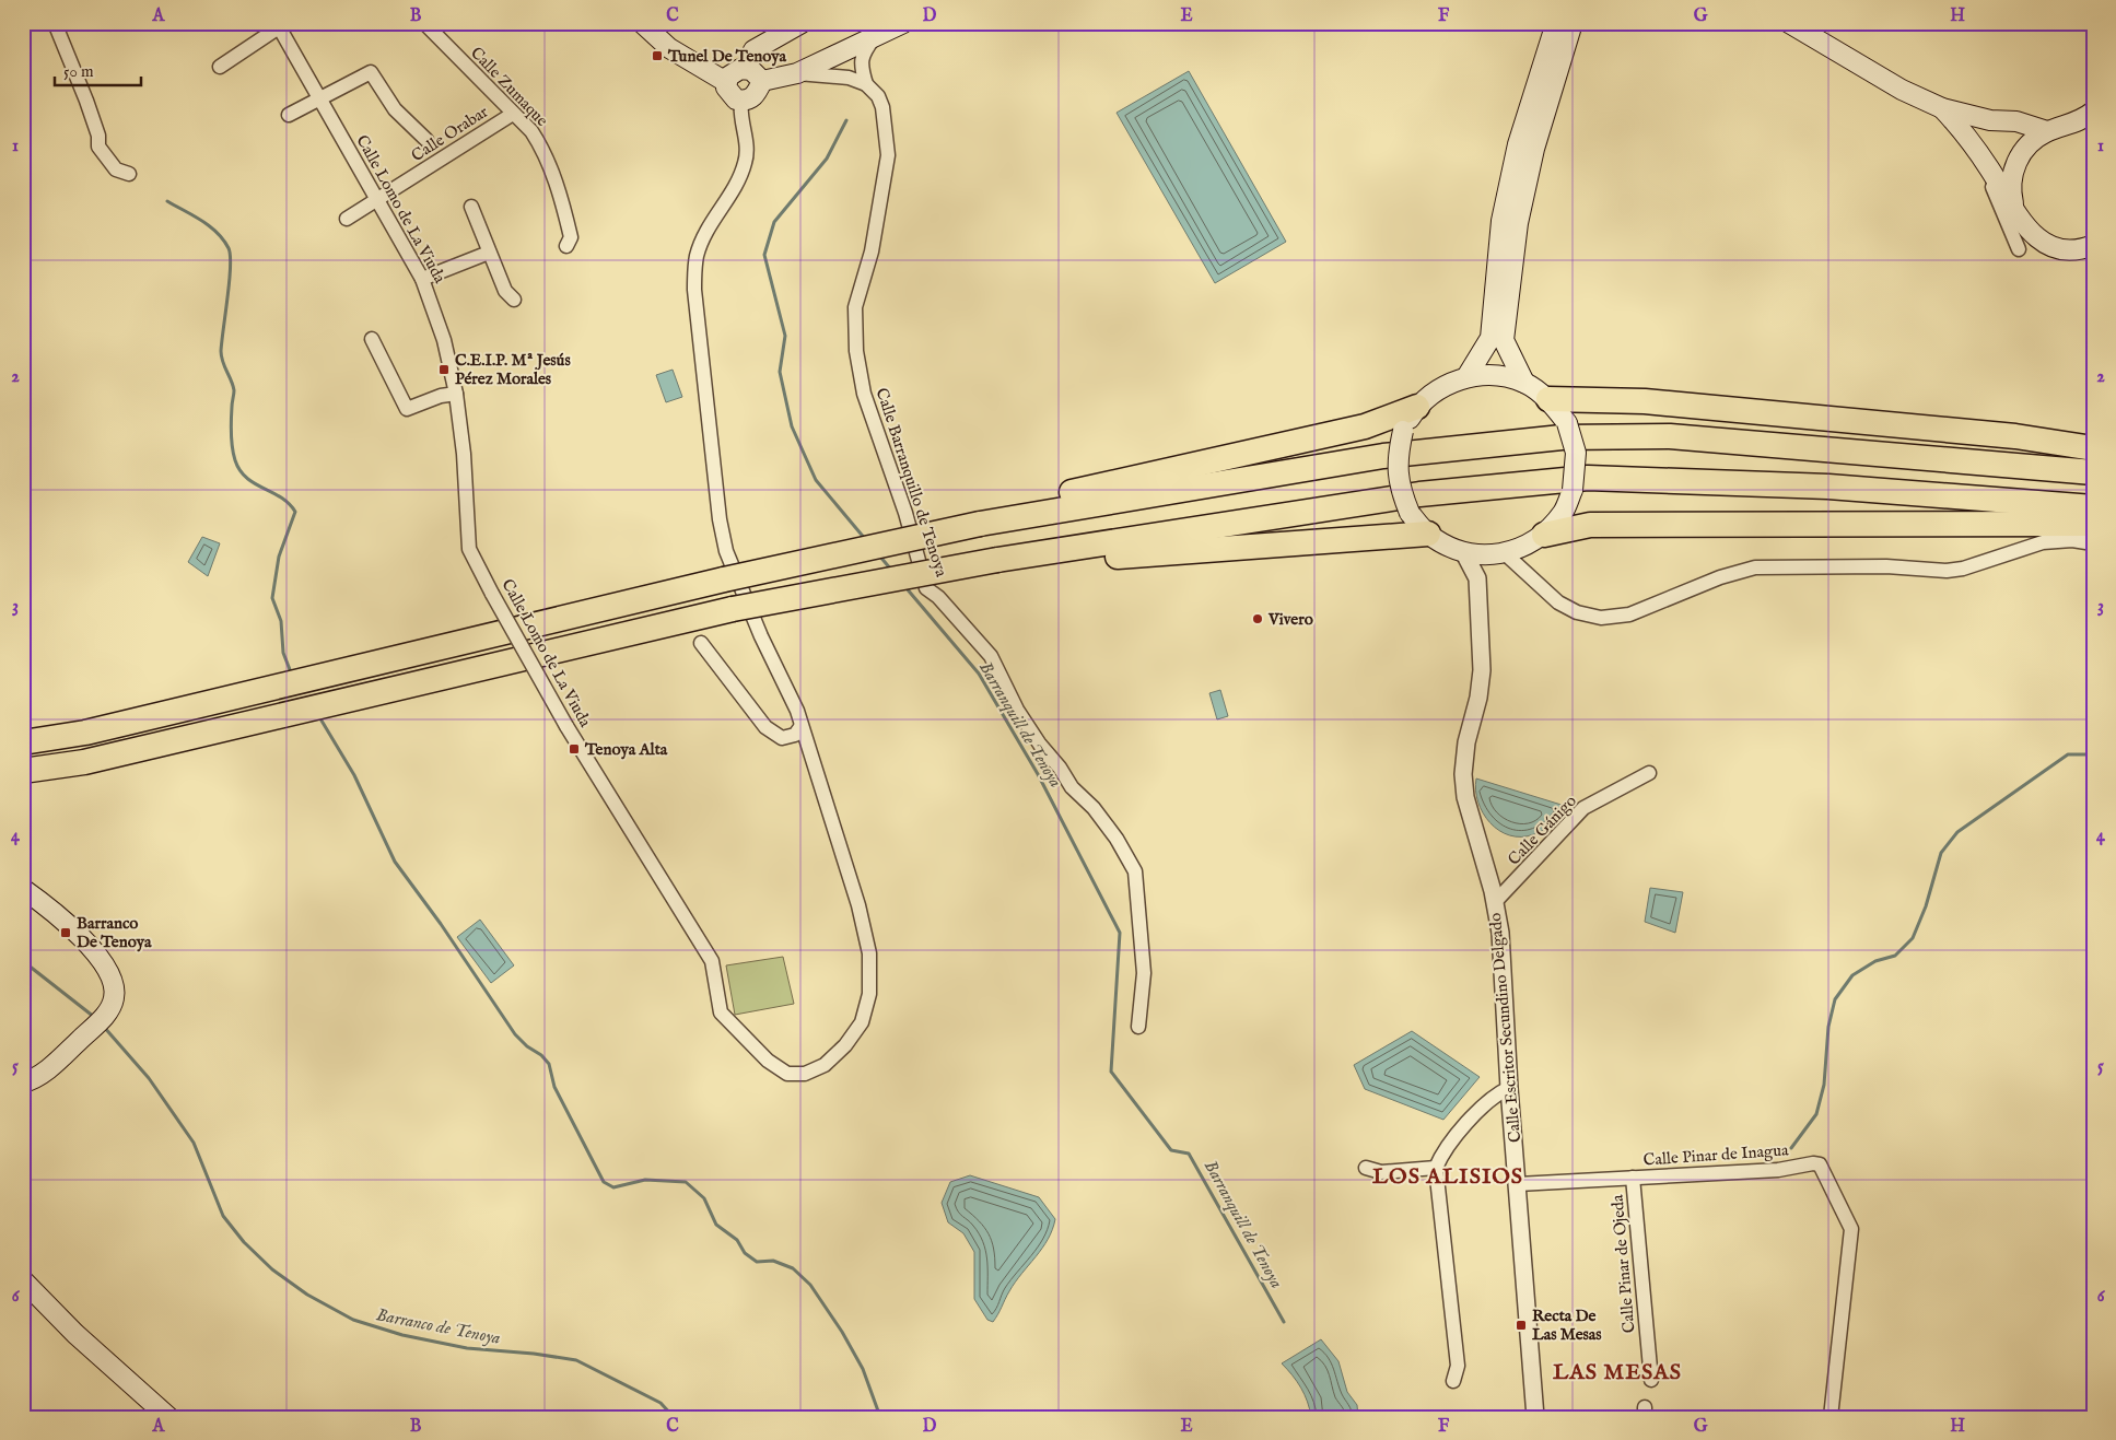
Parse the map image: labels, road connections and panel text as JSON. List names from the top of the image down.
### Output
{
  "streets": {
    "street": [
      "Calle Zumaque",
      "Calle Orabar",
      "Calle Lomo de La Viuda",
      "Calle Barranquillo de Tenoya",
      "Calle Gánigo",
      "Calle Escritor Secundino Delgado",
      "Calle Pinar de Inagua",
      "Calle Pinar de Ojeda"
    ]
  },
  "crossings": [
    ["Calle Zumaque", "Calle Orabar"],
    ["Calle Orabar", "Calle Lomo de La Viuda"],
    ["Calle Gánigo", "Calle Escritor Secundino Delgado"],
    ["Calle Escritor Secundino Delgado", "Calle Pinar de Inagua"],
    ["Calle Pinar de Inagua", "Calle Pinar de Ojeda"]
  ],
  "districts": ["LOS ALISIOS", "LAS MESAS"],
  "water": ["Barranquill de Tenoya", "Barranco de Tenoya"],
  "places": {
    "transit": [
      "Tunel De Tenoya",
      "C.E.I.P. Mª Jesús Pérez Morales",
      "Tenoya Alta",
      "Barranco De Tenoya",
      "Recta De Las Mesas"
    ],
    "other": ["Vivero"]
  },
  "scale_bar": "50 m",
  "grid": {
    "columns": [
      "A",
      "B",
      "C",
      "D",
      "E",
      "F",
      "G",
      "H"
    ],
    "rows": [
      "1",
      "2",
      "3",
      "4",
      "5",
      "6"
    ]
  }
}
